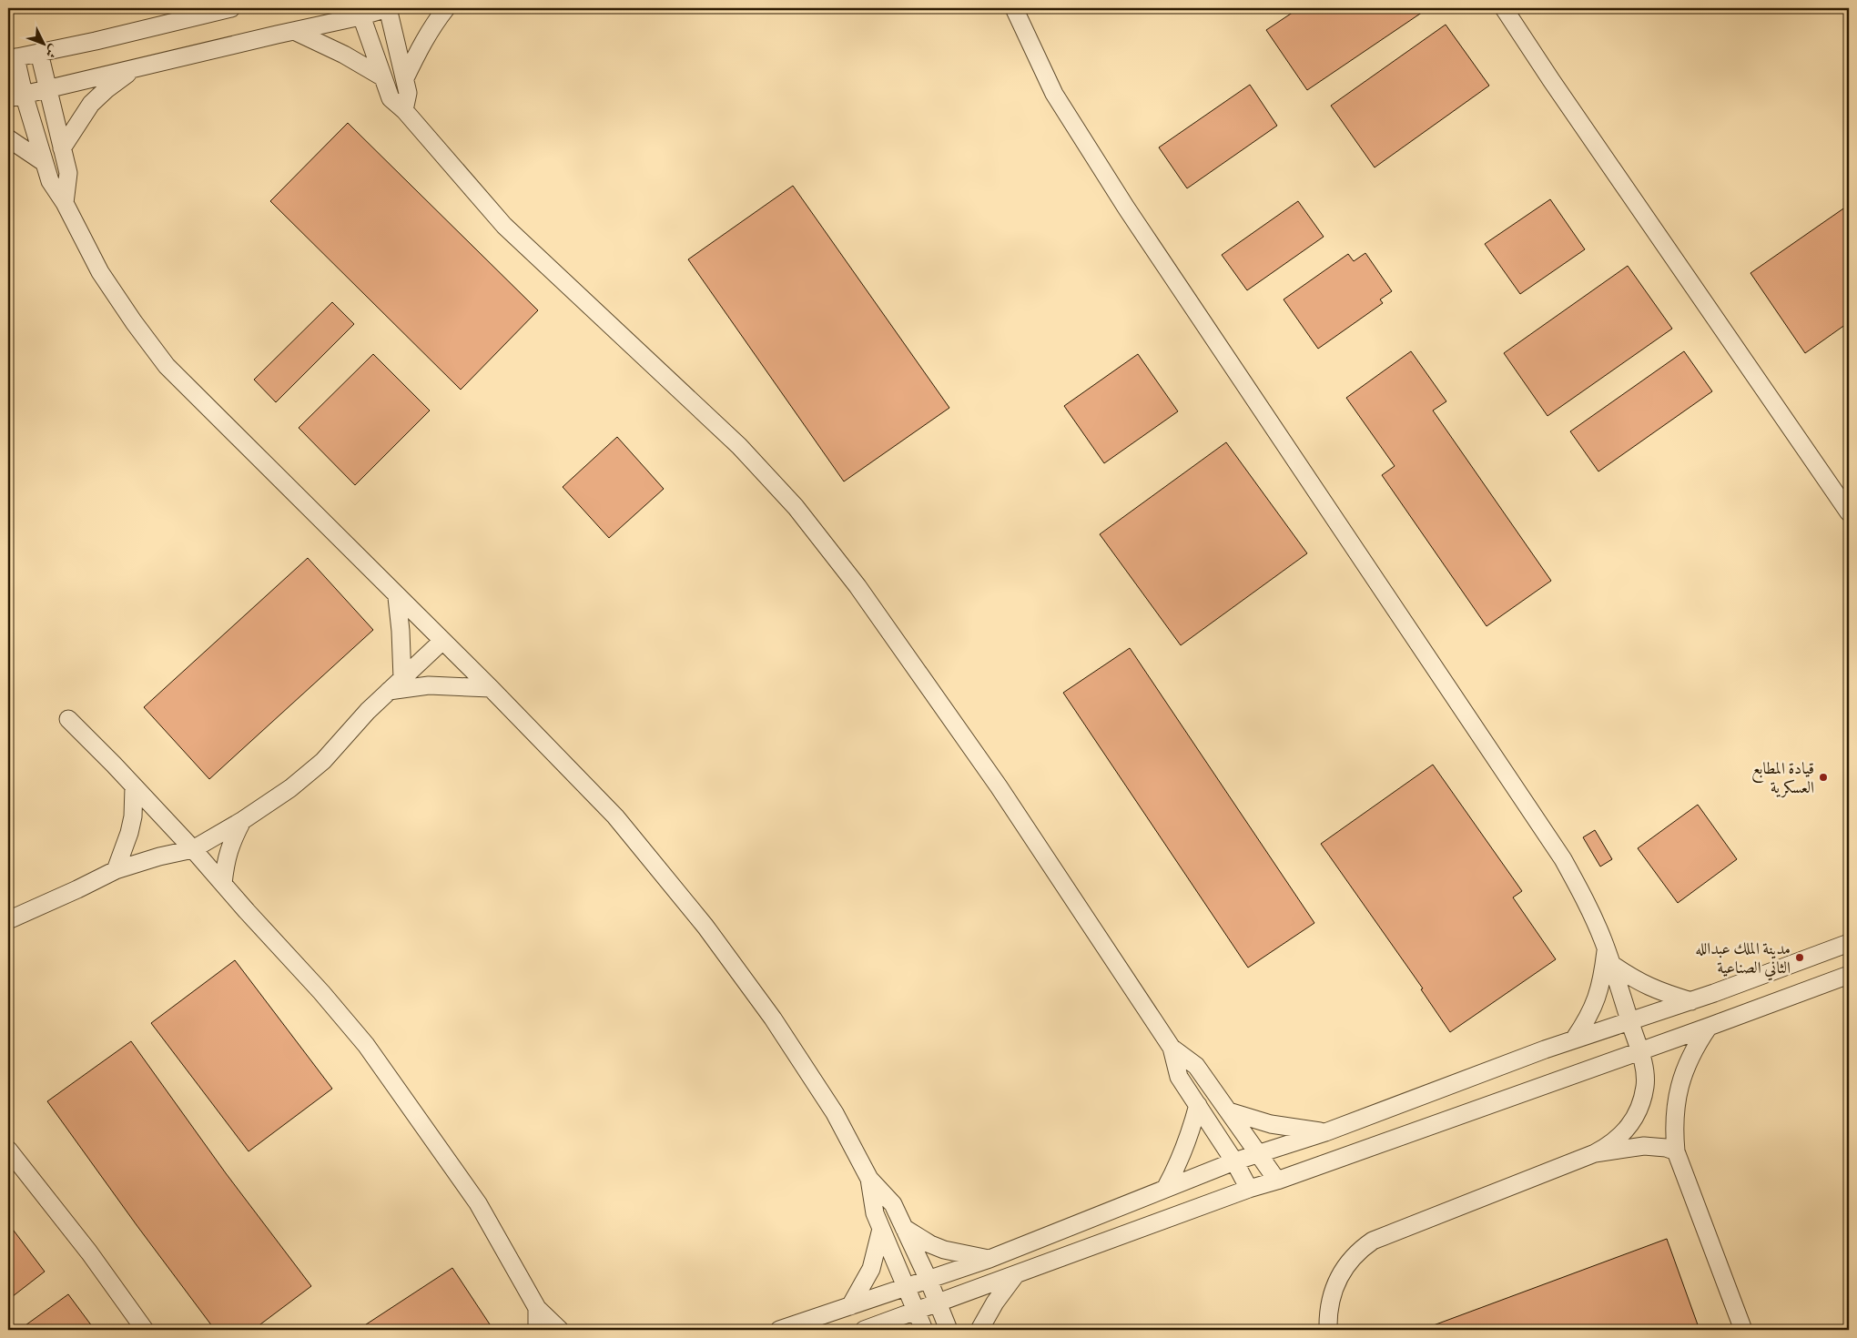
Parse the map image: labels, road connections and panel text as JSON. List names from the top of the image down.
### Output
{
  "places": ["قيادة المطابع العسكرية", "مدينة الملك عبدالله الثاني الصناعية"],
  "north": "bottom right"
}
